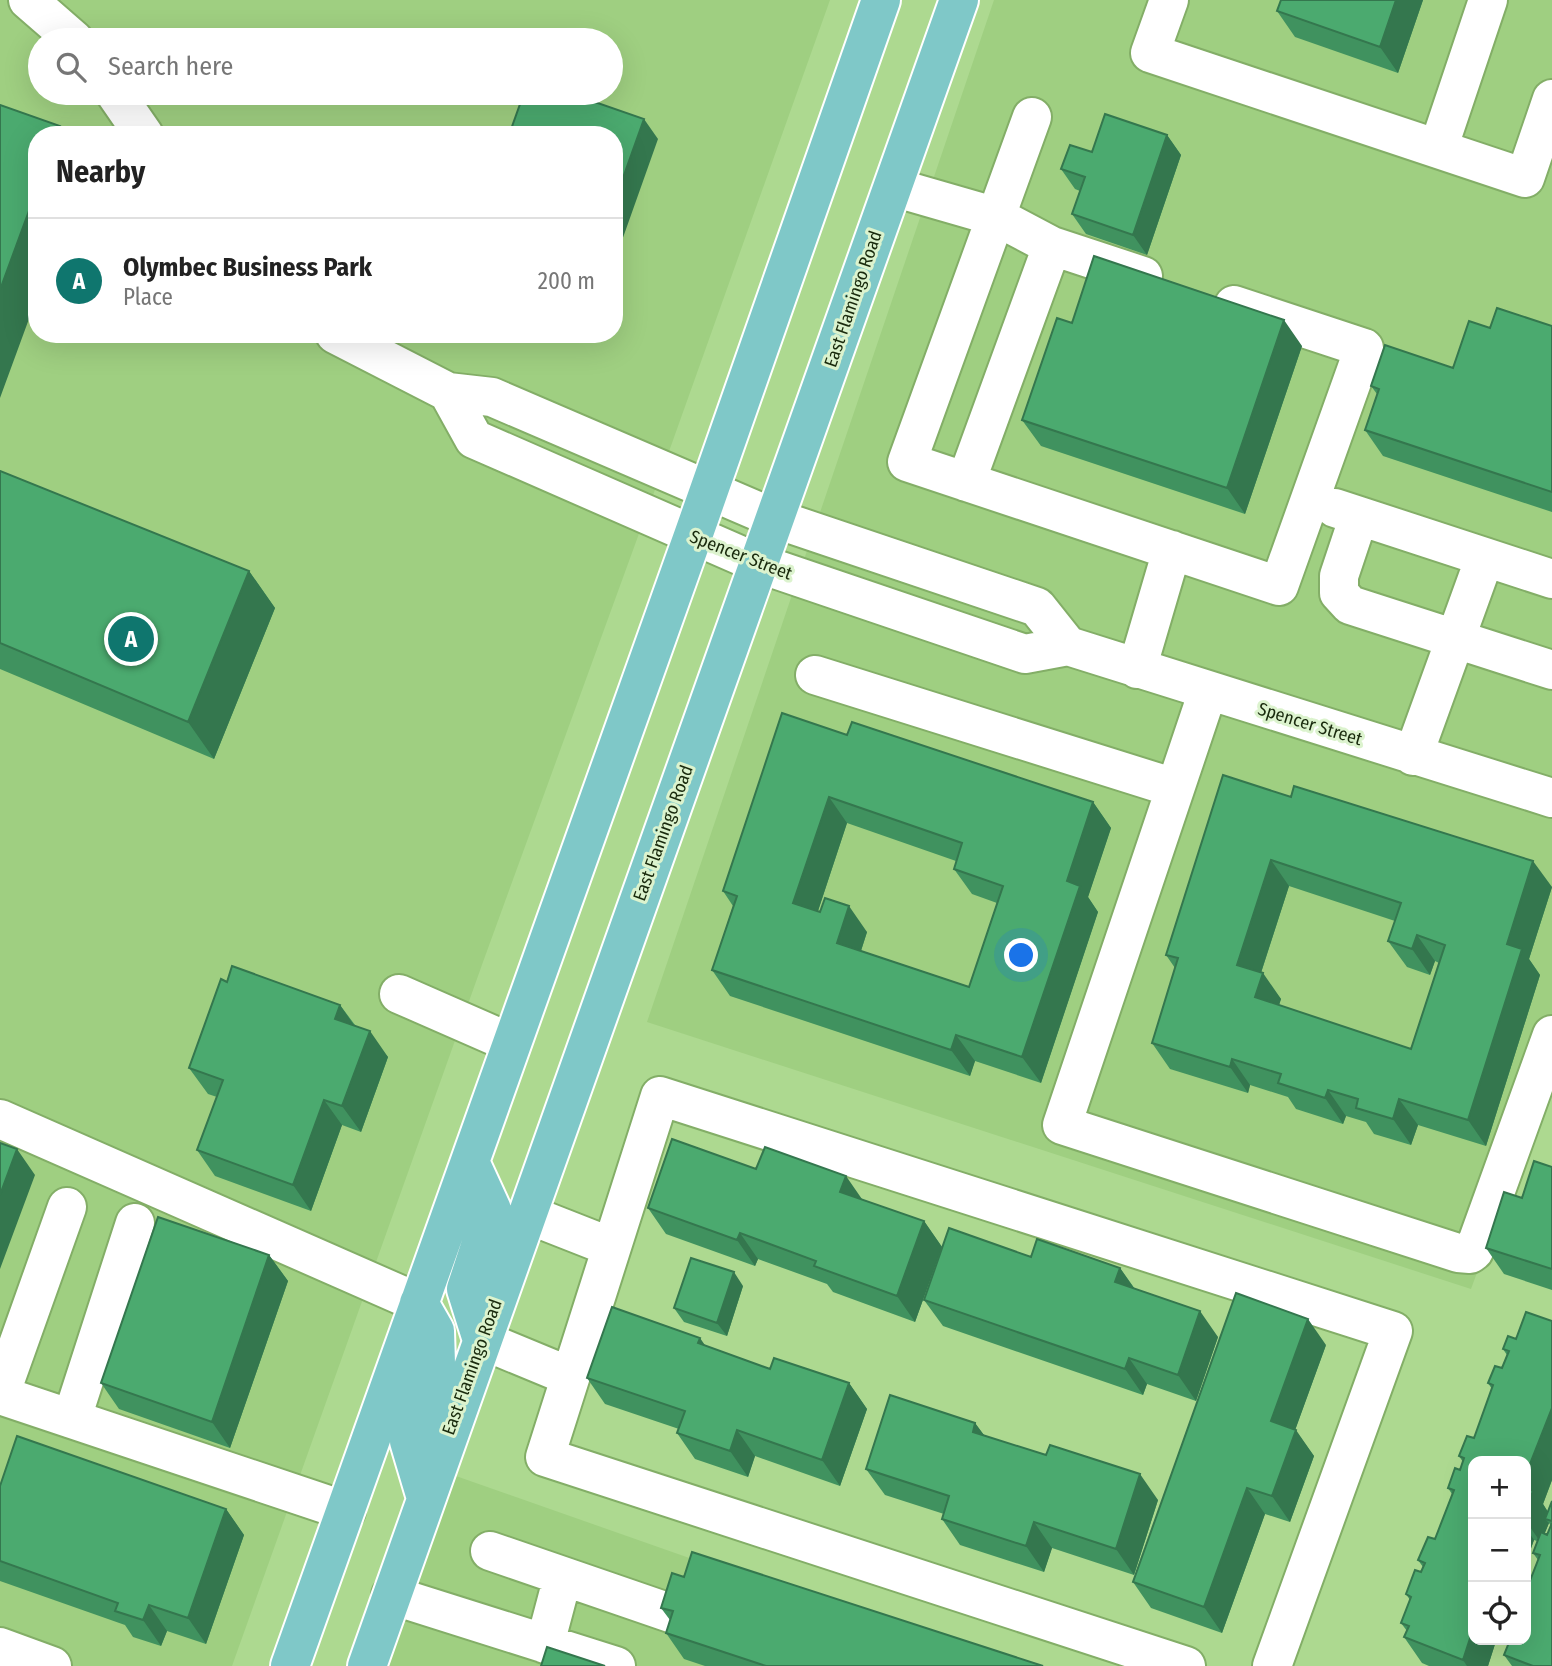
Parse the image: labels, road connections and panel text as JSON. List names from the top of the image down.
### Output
{
  "streets": {
    "main road": ["East Flamingo Road"],
    "street": ["Spencer Street"]
  },
  "crossings": [
    ["East Flamingo Road", "Spencer Street"]
  ],
  "page": {
    "search": "Search here",
    "heading": "Nearby",
    "list": [
      {
        "mark": "A",
        "name": "Olymbec Business Park",
        "note": "Place",
        "value": "200 m"
      }
    ],
    "pins": "A",
    "map_buttons": ["+", "−"]
  }
}
